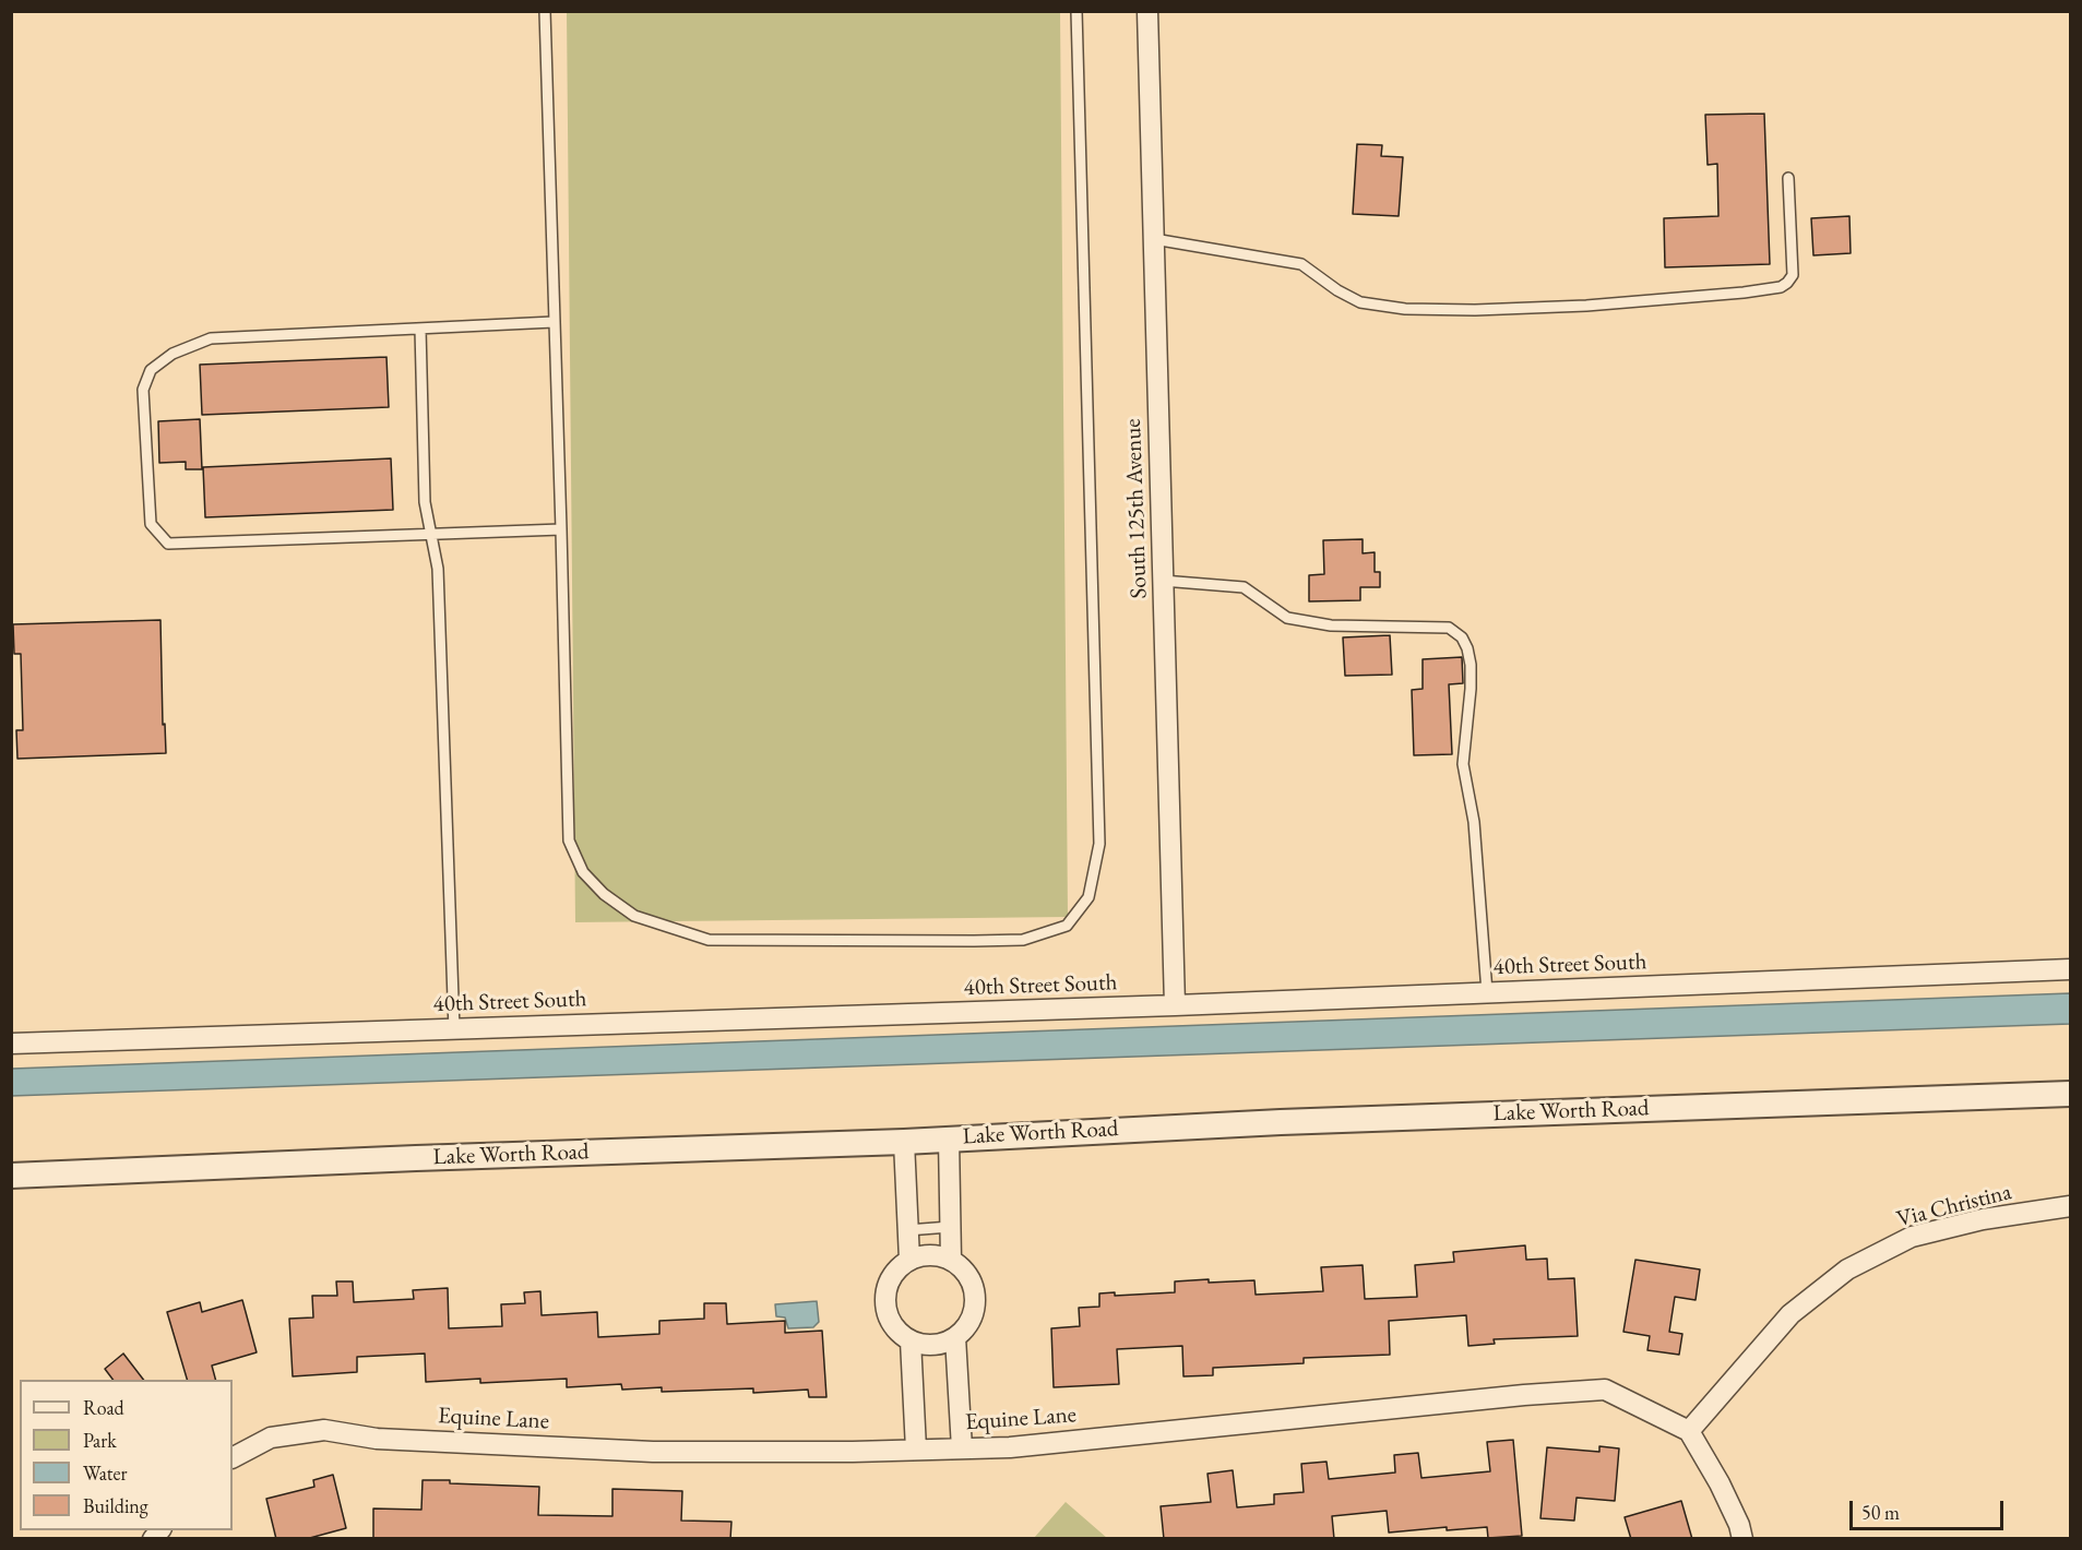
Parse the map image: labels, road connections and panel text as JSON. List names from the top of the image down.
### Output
{
  "streets": {
    "street": [
      "South 125th Avenue",
      "40th Street South",
      "Lake Worth Road",
      "Via Christina",
      "Equine Lane"
    ]
  },
  "crossings": [
    ["South 125th Avenue", "40th Street South"],
    ["Via Christina", "Equine Lane"]
  ],
  "legend": [
    "Road",
    "Park",
    "Water",
    "Building"
  ],
  "scale_bar": "50 m"
}
